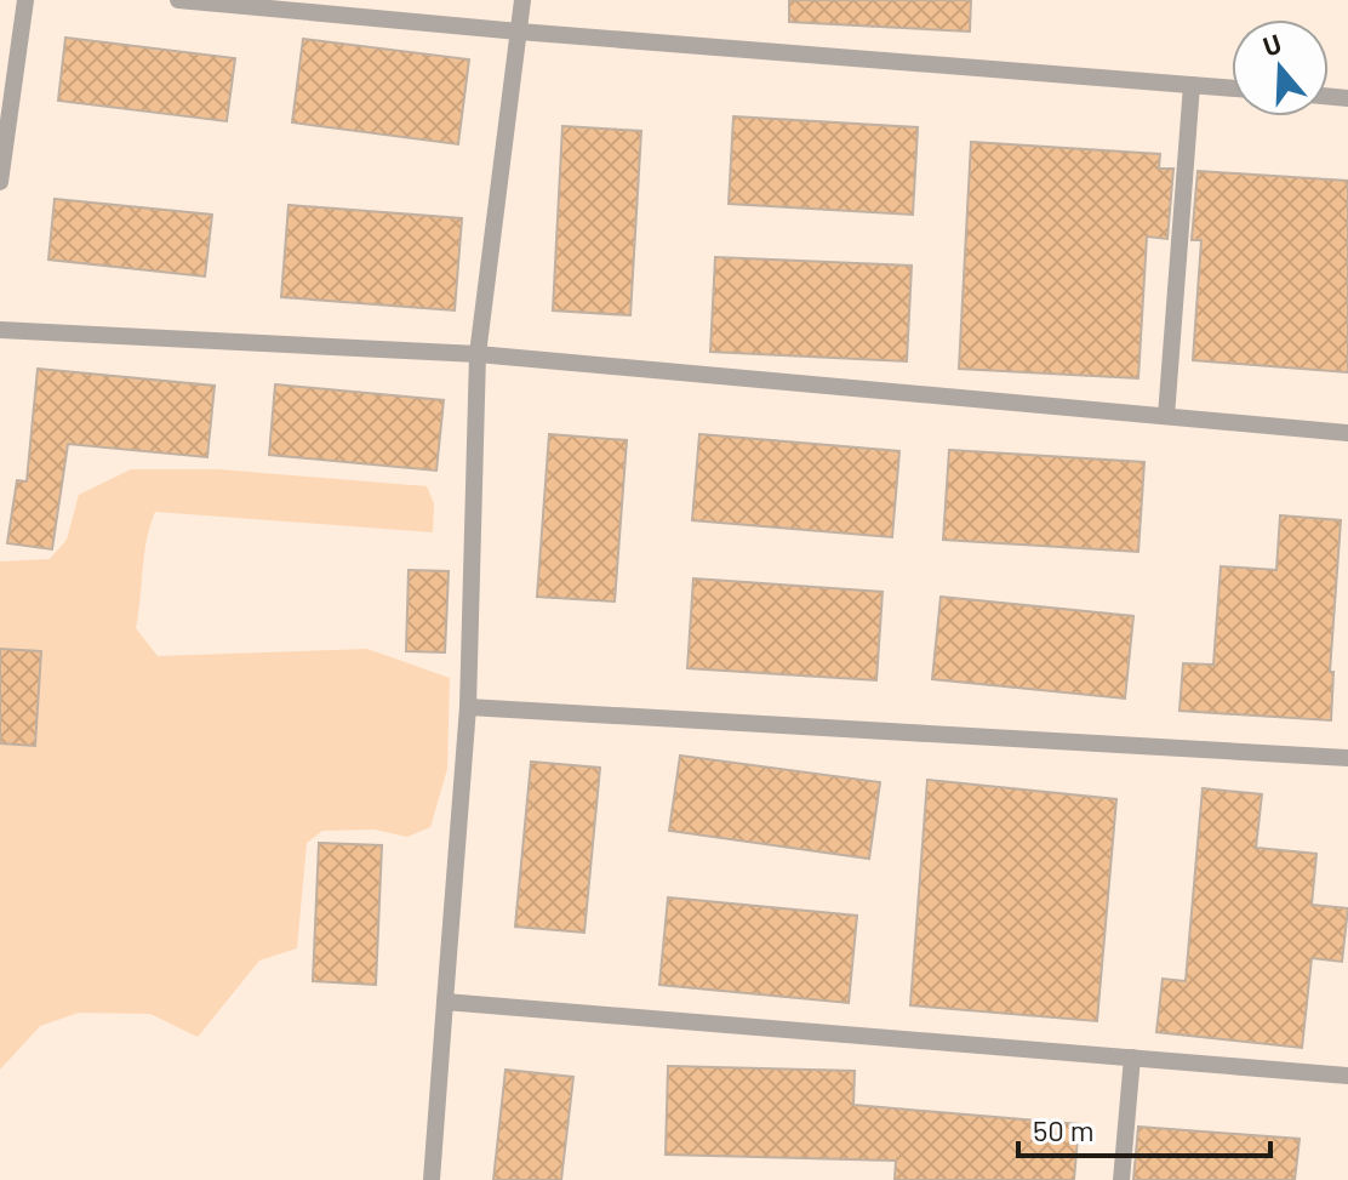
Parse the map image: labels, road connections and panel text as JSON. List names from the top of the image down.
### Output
{
  "scale_bar": "50 m",
  "north": "top"
}
